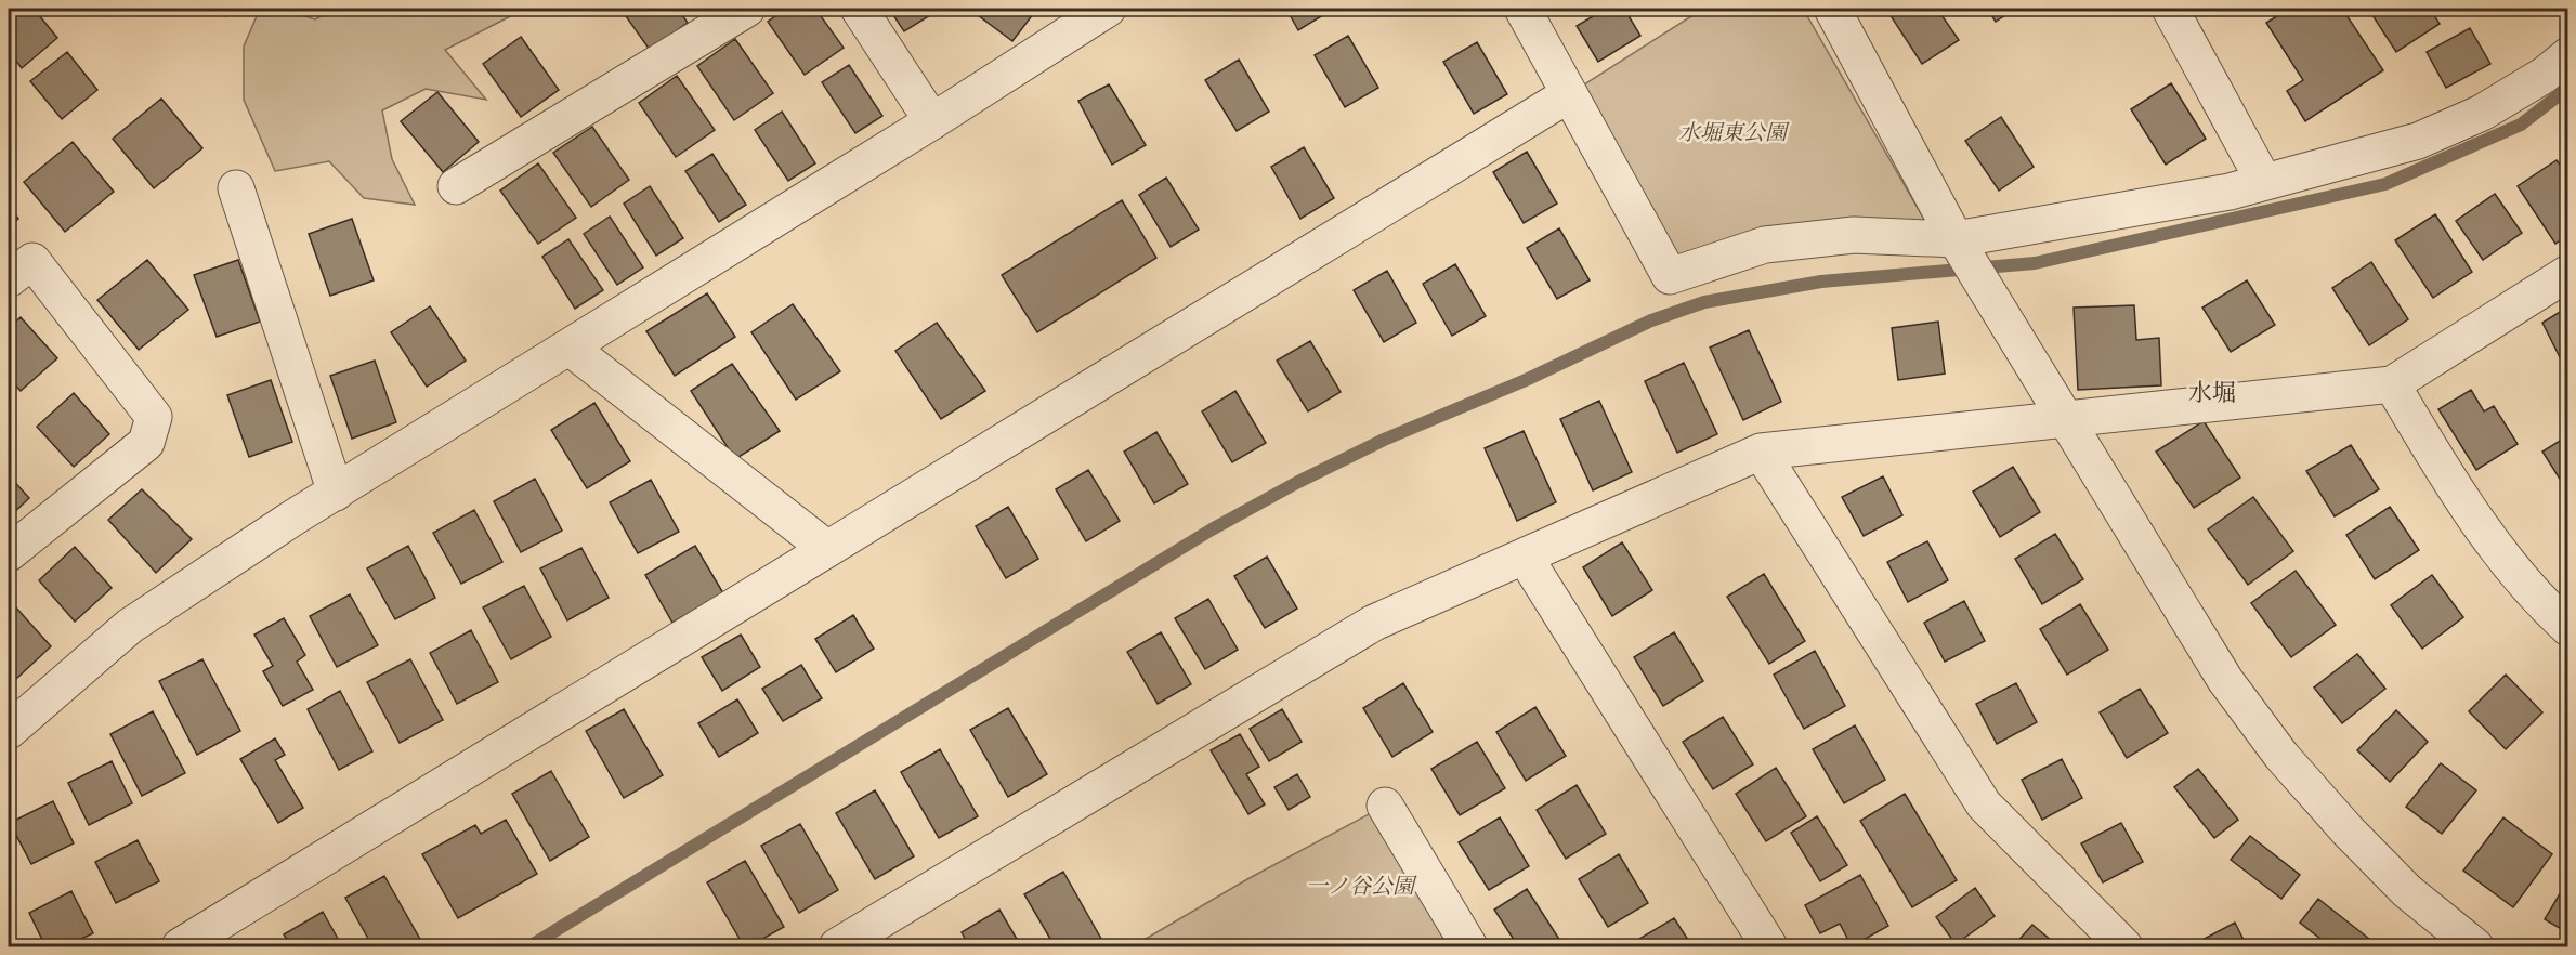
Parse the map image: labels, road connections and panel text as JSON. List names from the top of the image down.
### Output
{
  "districts": ["水堀"],
  "parks": ["水堀東公園", "一ノ谷公園"]
}
